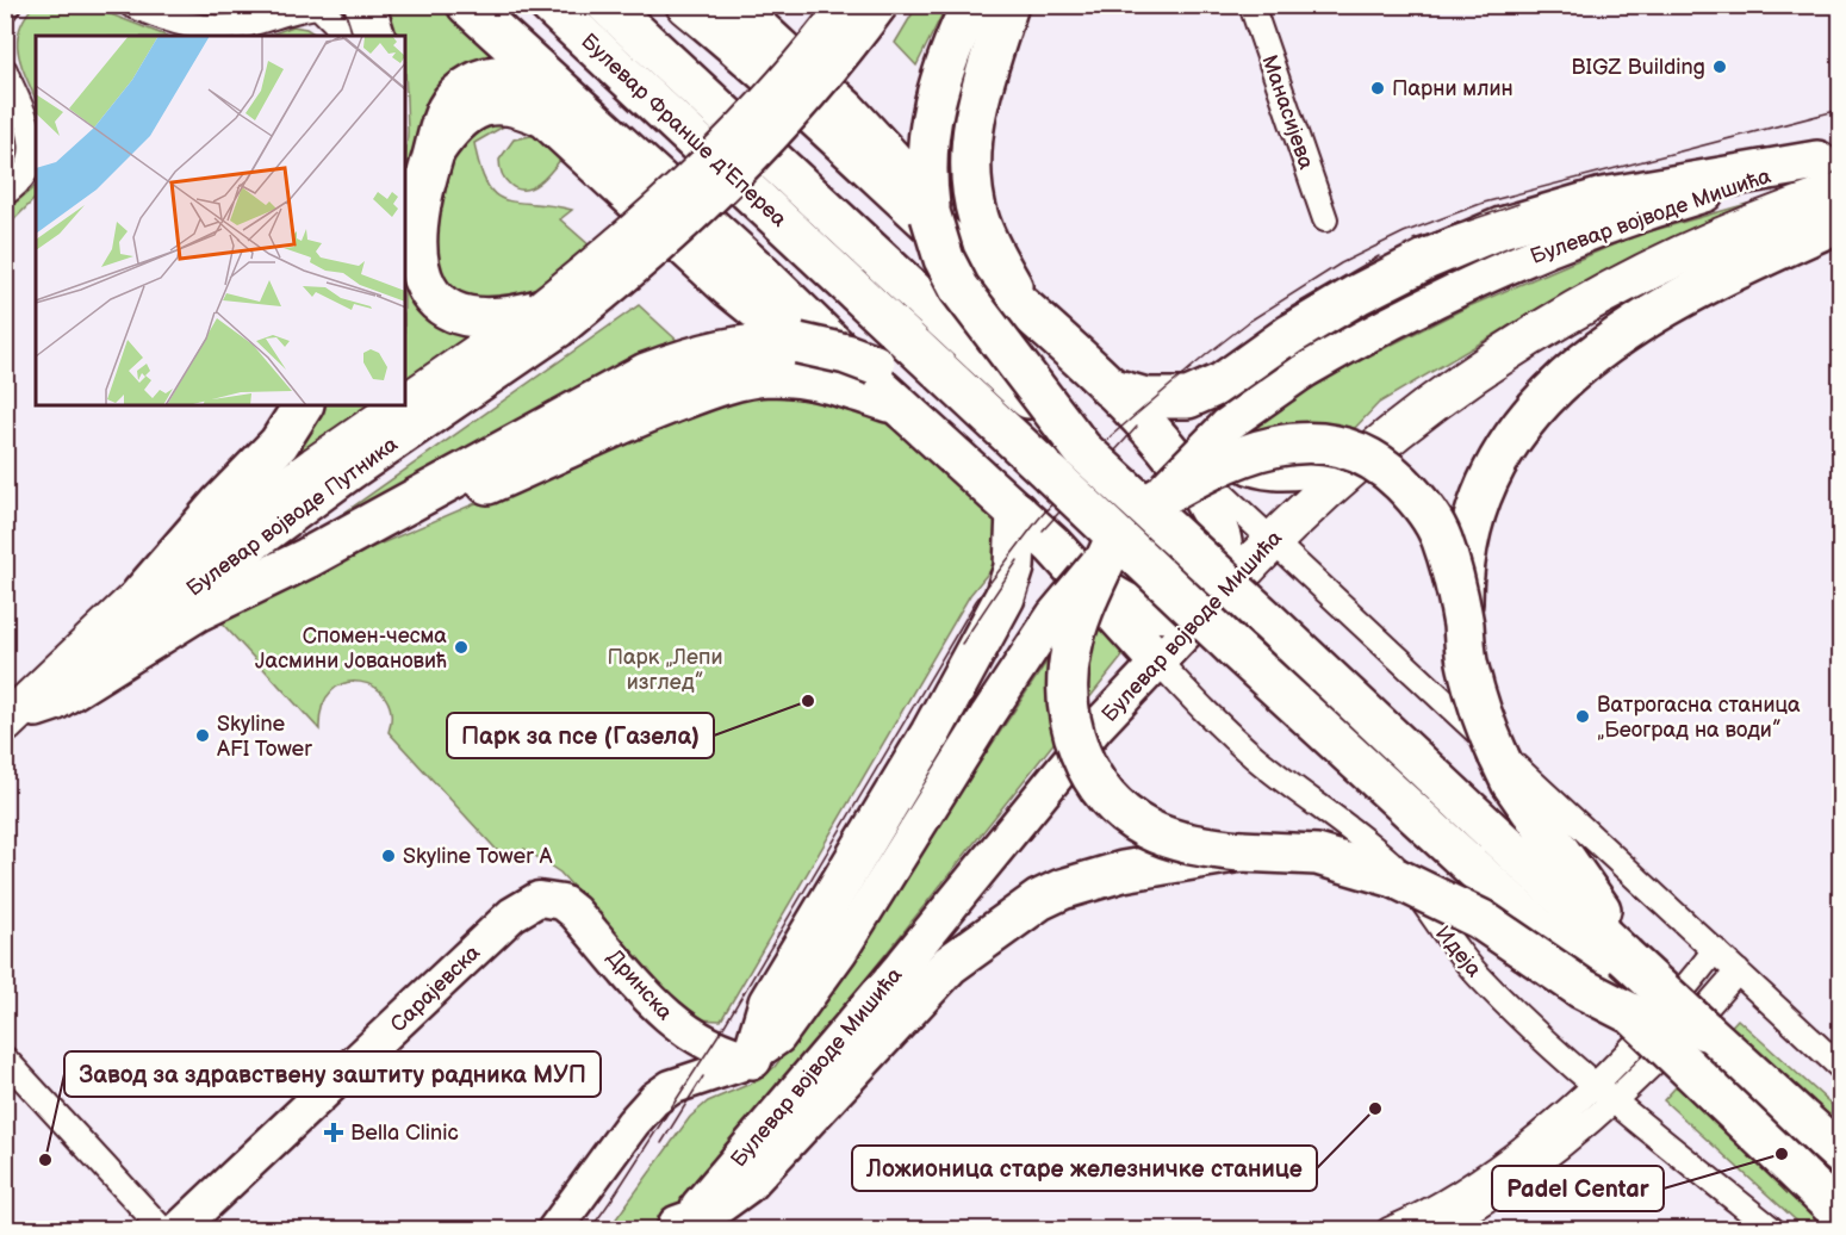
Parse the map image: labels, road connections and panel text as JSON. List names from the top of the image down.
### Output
{
  "streets": {
    "highway": ["Булевар Франше д'Епереа"],
    "main road": [
      "Булевар војводе Мишића",
      "Булевар војводе Путника",
      "Дринска",
      "Сарајевска"
    ],
    "street": ["Манасијева", "Идеја"]
  },
  "crossings": [
    ["Булевар војводе Мишића", "Идеја"],
    ["Булевар војводе Мишића", "Дринска"],
    ["Дринска", "Сарајевска"]
  ],
  "parks": ["Парк „Лепи изглед”"],
  "places": {
    "other": [
      "BIGZ Building",
      "Парни млин",
      "Спомен-чесма Јасмини Јовановић",
      "Парк за псе (Газела)",
      "Ватрогасна станица „Београд на води”",
      "Skyline AFI Tower",
      "Skyline Tower A",
      "Ложионица старе железничке станице",
      "Padel Centar",
      "Завод за здравствену заштиту радника МУП"
    ],
    "health": ["Bella Clinic"]
  }
}
